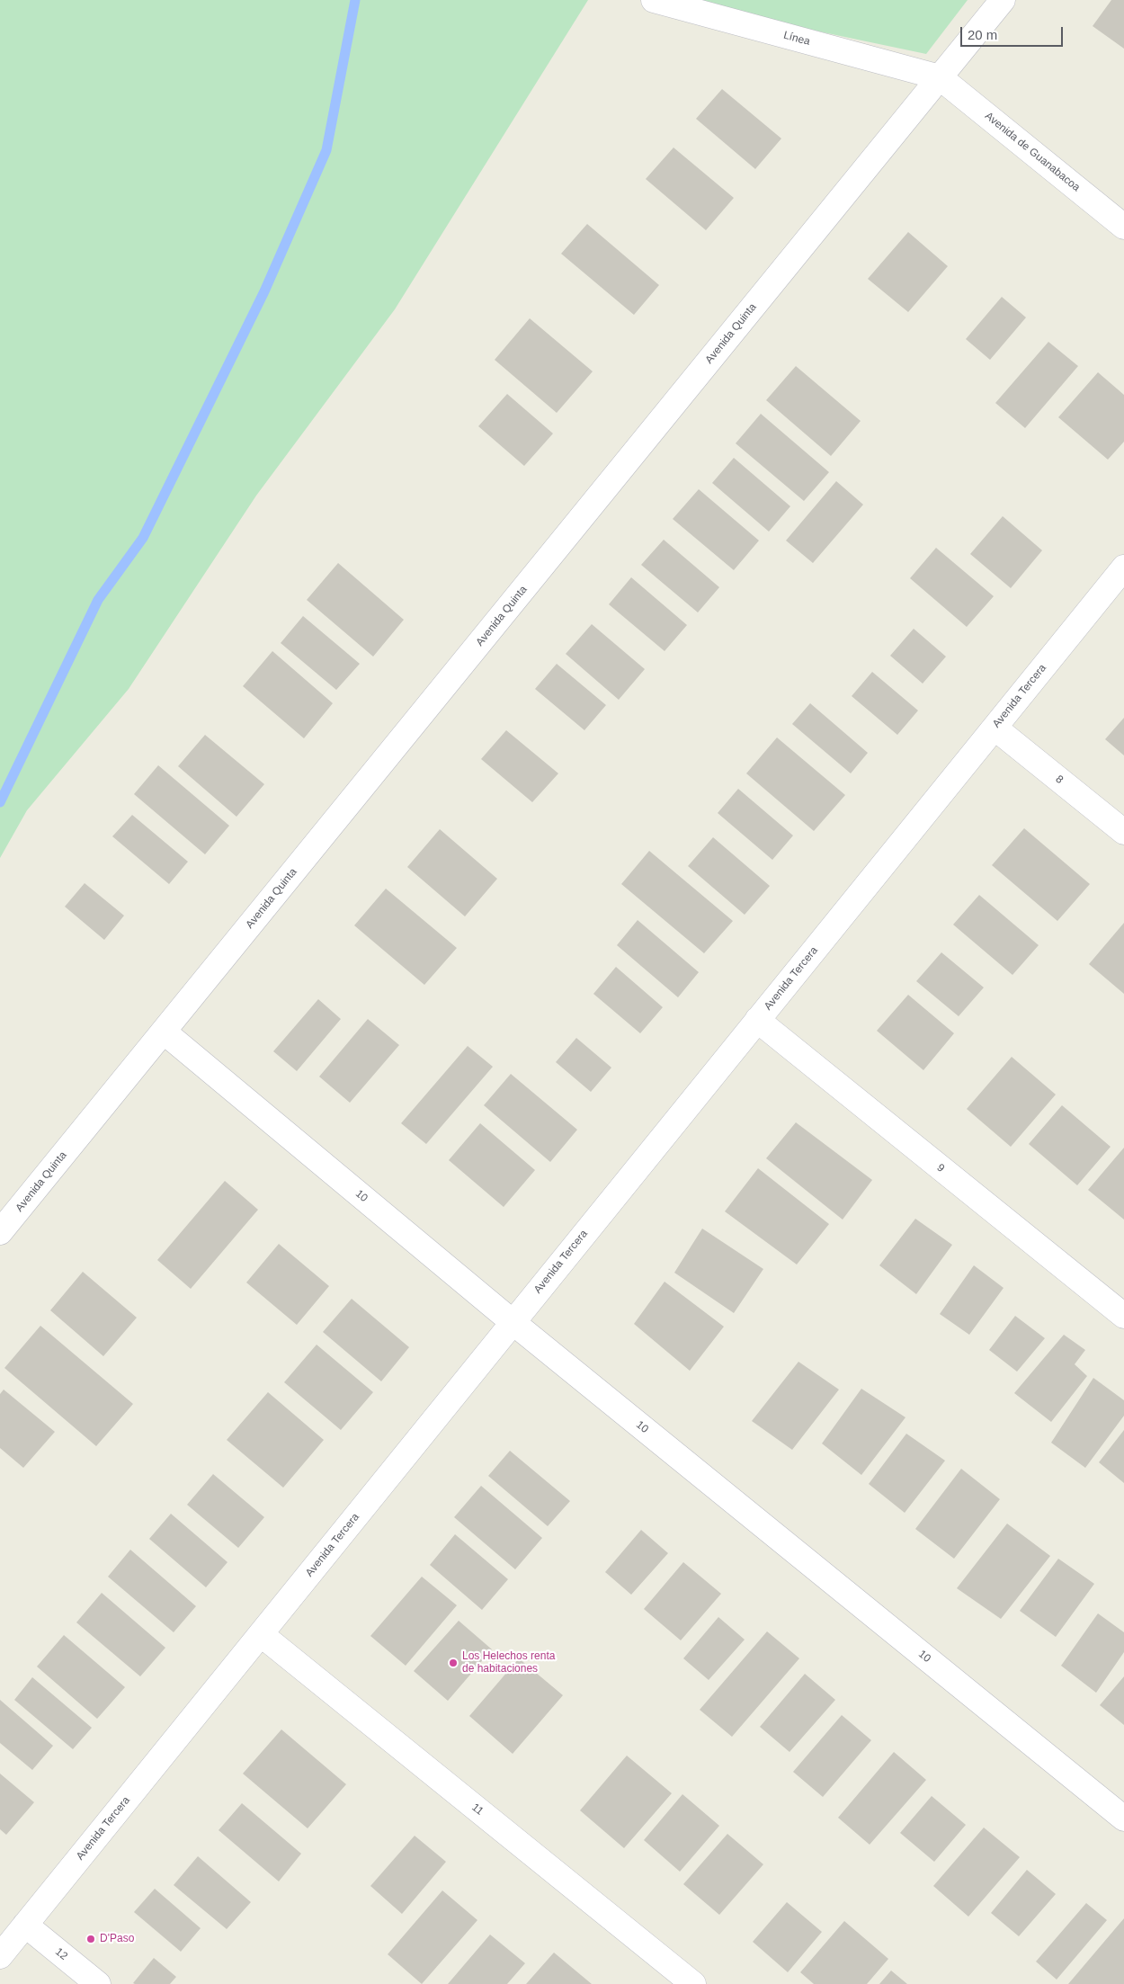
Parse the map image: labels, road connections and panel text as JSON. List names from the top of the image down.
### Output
{
  "streets": {
    "street": [
      "Línea",
      "Avenida de Guanabacoa",
      "Avenida Quinta",
      "Avenida Tercera",
      "8",
      "9",
      "10",
      "11",
      "12"
    ]
  },
  "crossings": [
    ["Línea", "Avenida de Guanabacoa"],
    ["Línea", "Avenida Quinta"],
    ["Avenida de Guanabacoa", "Avenida Quinta"],
    ["Avenida Quinta", "10"],
    ["Avenida Tercera", "8"],
    ["Avenida Tercera", "9"],
    ["Avenida Tercera", "10"],
    ["Avenida Tercera", "11"],
    ["Avenida Tercera", "12"]
  ],
  "places": ["Los Helechos renta de habitaciones", "D'Paso"],
  "scale_bar": "20 m"
}
